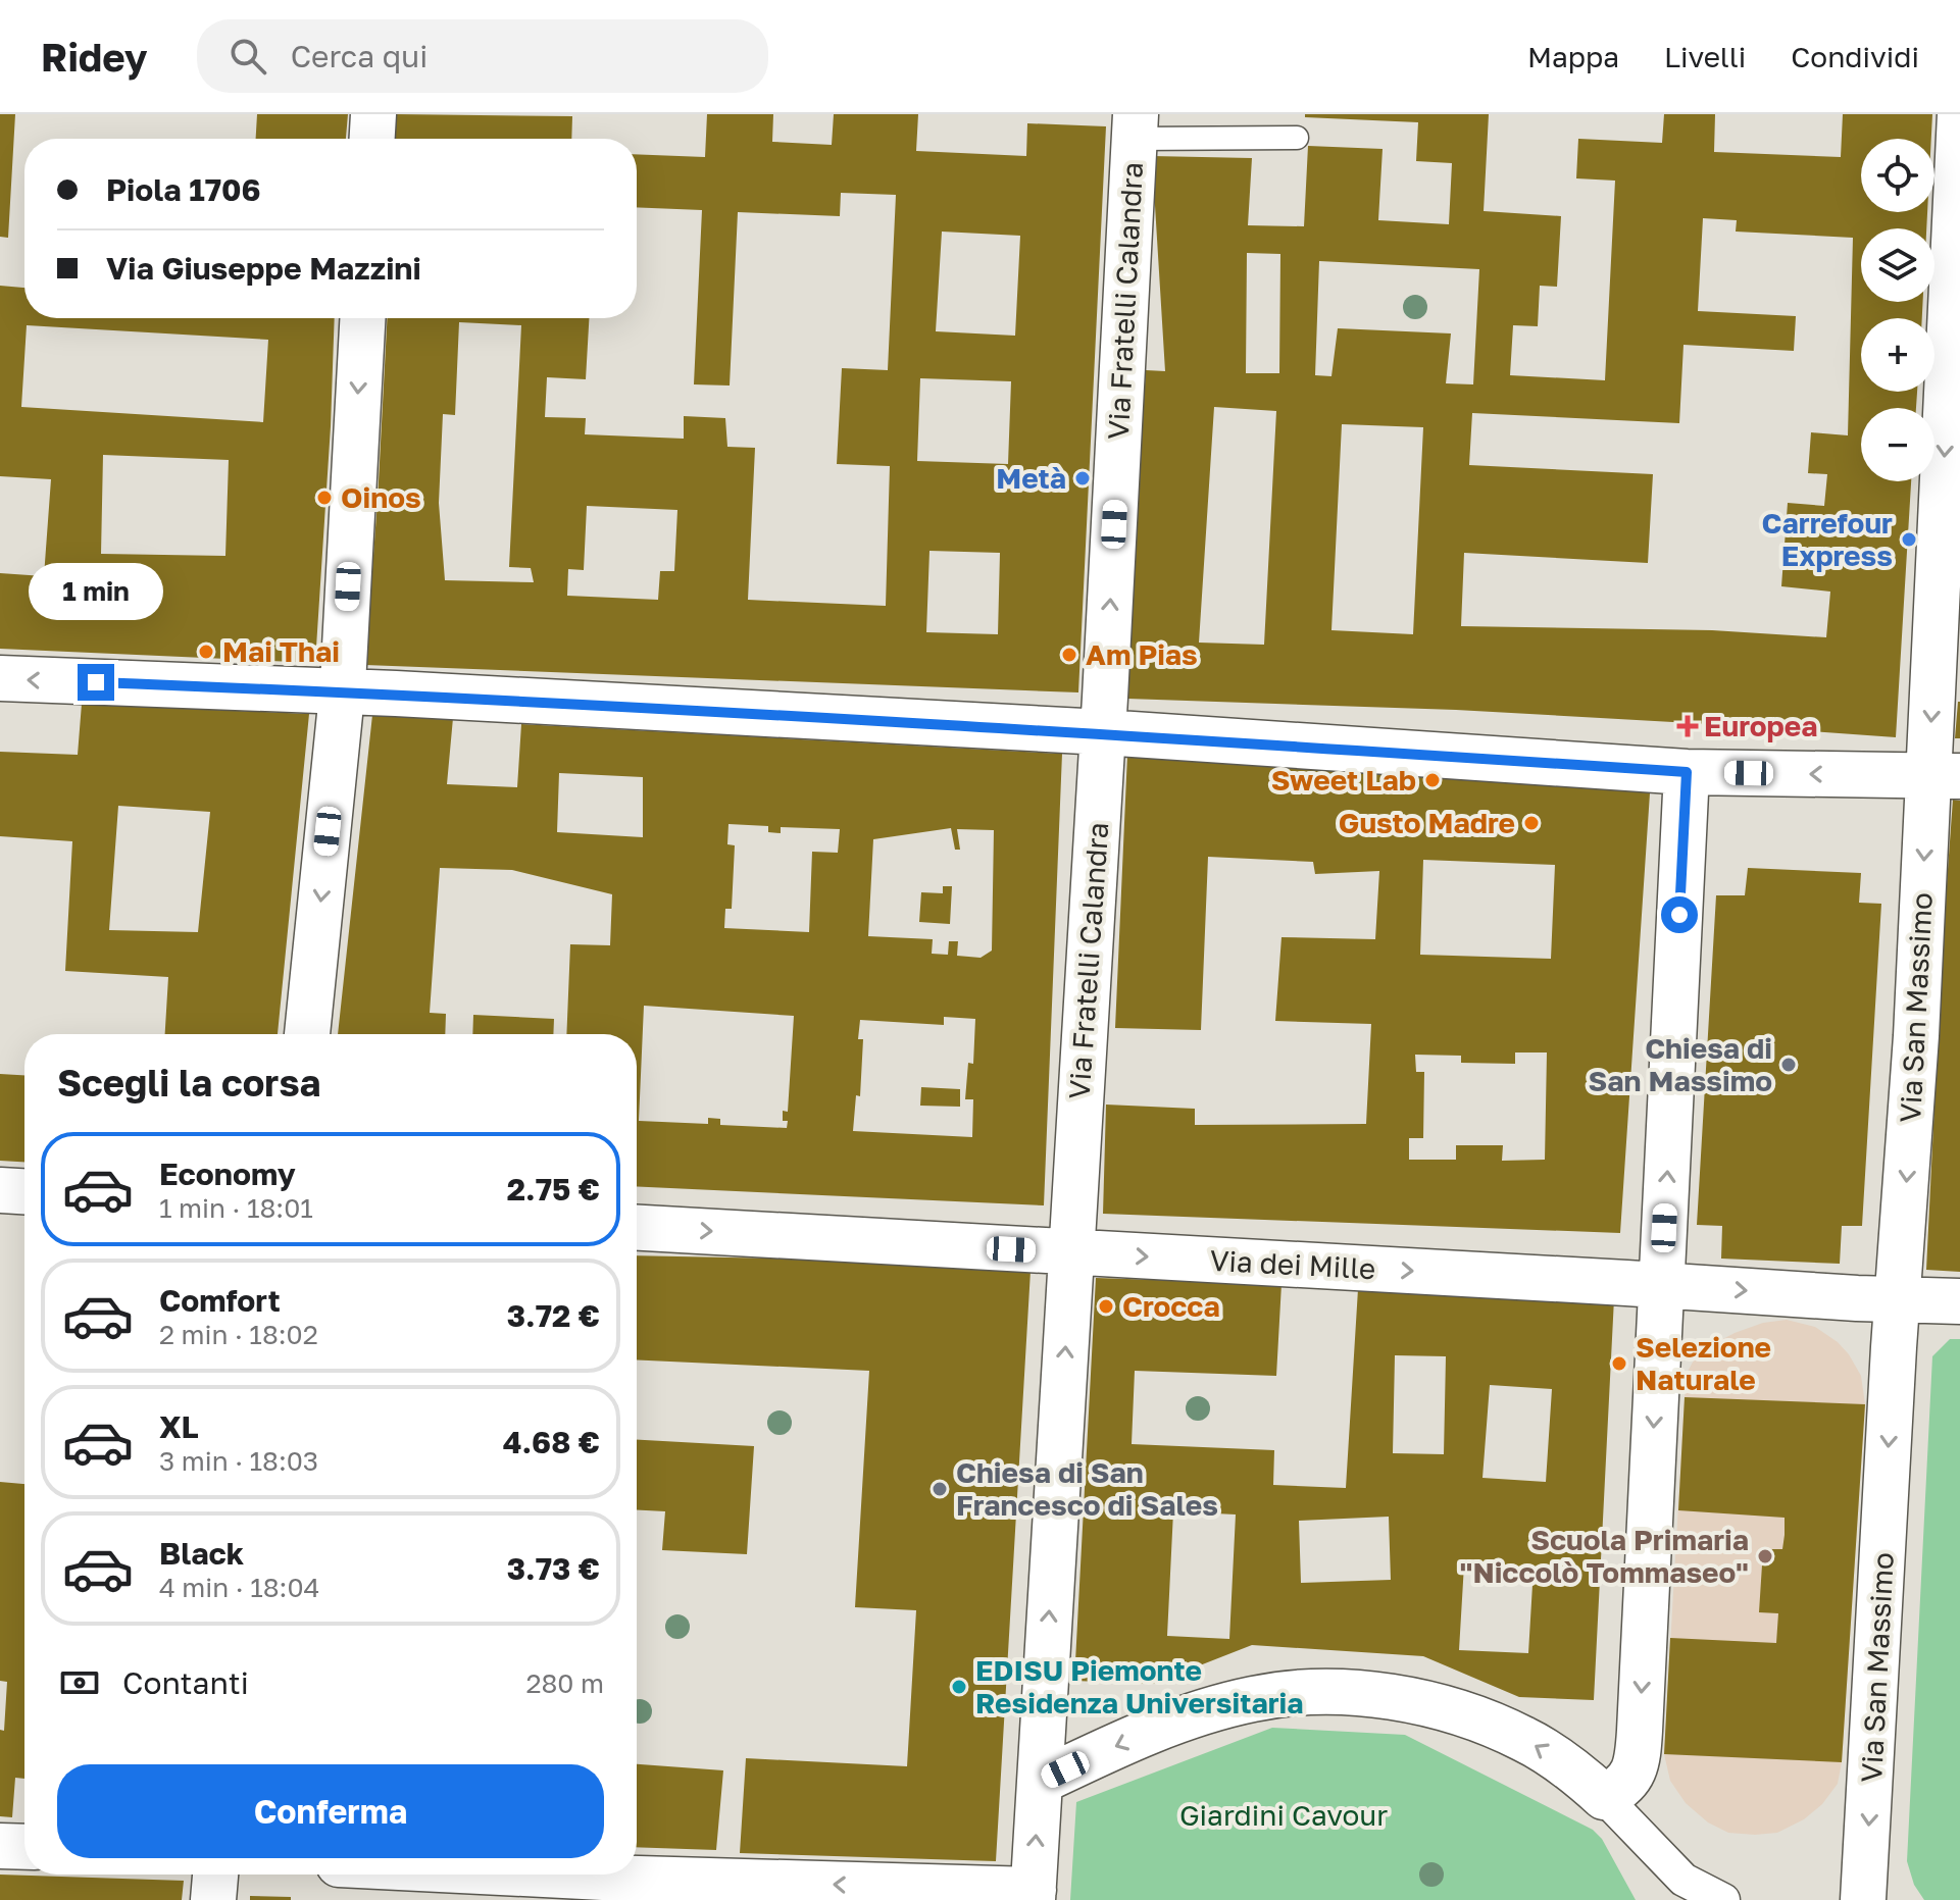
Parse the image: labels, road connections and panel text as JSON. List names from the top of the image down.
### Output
{
  "streets": {
    "street": ["Via Fratelli Calandra", "Via San Massimo", "Via dei Mille"]
  },
  "crossings": [
    ["Via Fratelli Calandra", "Via dei Mille"],
    ["Via San Massimo", "Via dei Mille"]
  ],
  "one_way": ["Via Fratelli Calandra", "Via dei Mille"],
  "parks": ["Giardini Cavour"],
  "places": {
    "other": [
      "Metà",
      "Oinos",
      "Carrefour Express",
      "Mai Thai",
      "Am Pias",
      "Sweet Lab",
      "Gusto Madre",
      "Chiesa di San Massimo",
      "Crocca",
      "Selezione Naturale",
      "Chiesa di San Francesco di Sales",
      "Scuola Primaria \"Niccolò Tommaseo\"",
      "EDISU Piemonte Residenza Universitaria"
    ],
    "health": ["Europea"]
  },
  "page": {
    "header": "Ridey",
    "search": "Cerca qui",
    "nav": ["Mappa", "Livelli", "Condividi"],
    "map_buttons": ["+", "−"],
    "banner": ["Piola 1706", "Via Giuseppe Mazzini"],
    "bubble": "1 min",
    "heading": "Scegli la corsa",
    "list": [
      {
        "name": "Economy",
        "note": "1 min · 18:01",
        "value": "2.75 €"
      },
      {
        "name": "Comfort",
        "note": "2 min · 18:02",
        "value": "3.72 €"
      },
      {
        "name": "XL",
        "note": "3 min · 18:03",
        "value": "4.68 €"
      },
      {
        "name": "Black",
        "note": "4 min · 18:04",
        "value": "3.73 €"
      }
    ],
    "pay": ["Contanti", "280 m"],
    "buttons": "Conferma"
  }
}
